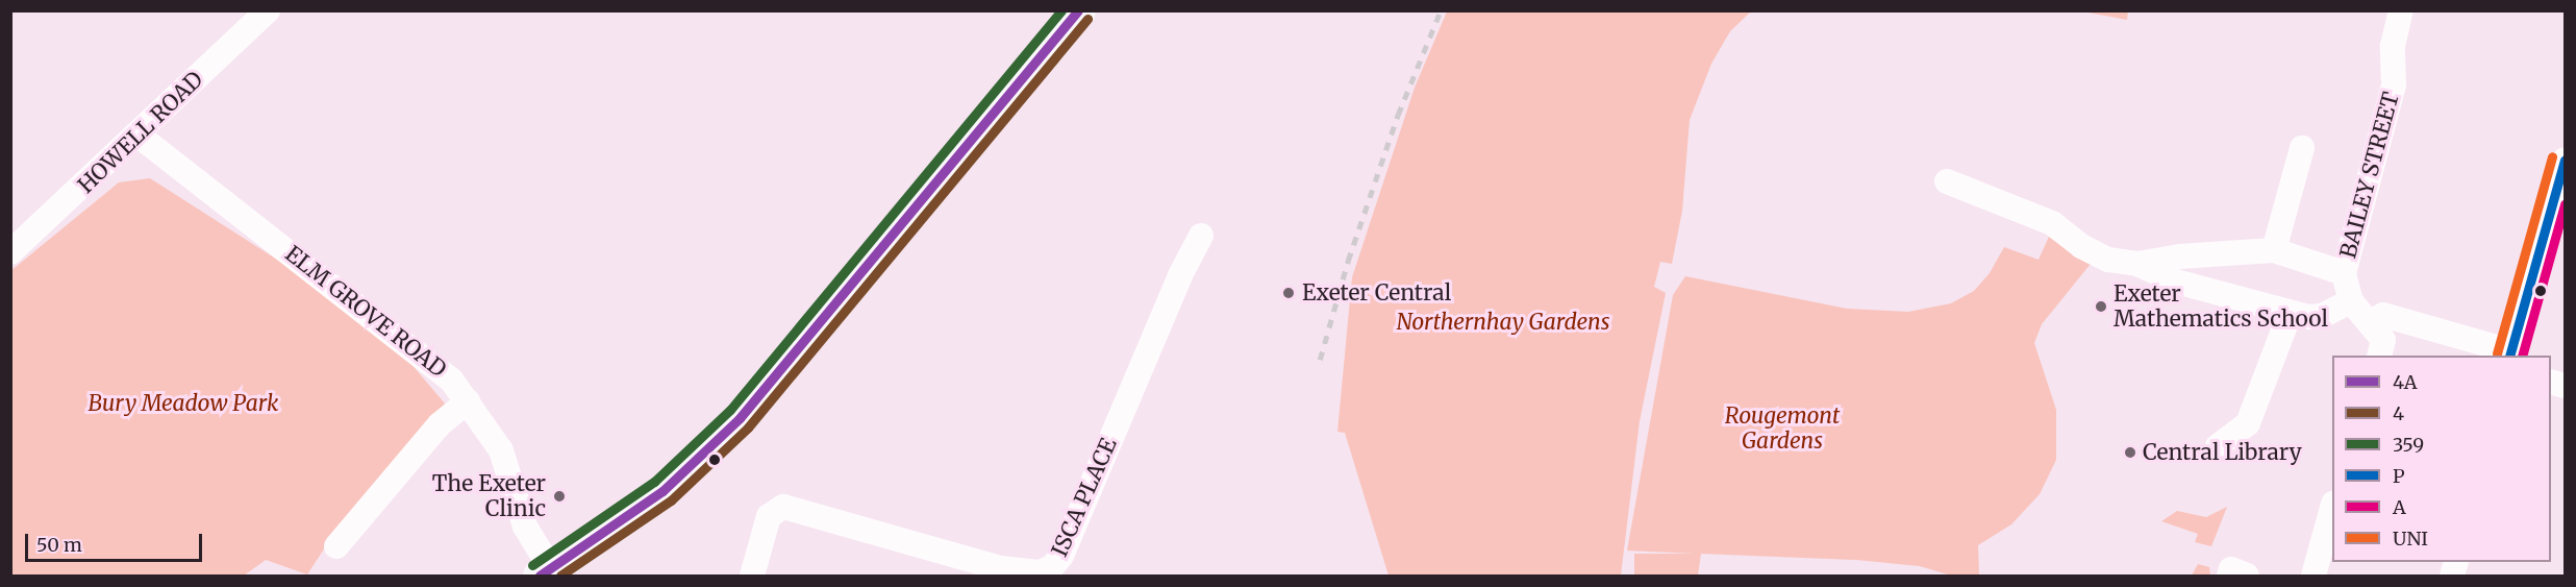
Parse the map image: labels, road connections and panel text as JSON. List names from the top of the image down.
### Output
{
  "streets": {
    "street": [
      "HOWELL ROAD",
      "BAILEY STREET",
      "ELM GROVE ROAD",
      "ISCA PLACE"
    ]
  },
  "crossings": [
    ["HOWELL ROAD", "ELM GROVE ROAD"]
  ],
  "parks": ["Northernhay Gardens", "Bury Meadow Park", "Rougemont Gardens"],
  "places": [
    "Exeter Central",
    "Exeter Mathematics School",
    "Central Library",
    "The Exeter Clinic"
  ],
  "lines": [
    "transit line 4A",
    "transit line 359",
    "transit line 4",
    "transit line UNI",
    "transit line P",
    "transit line A"
  ],
  "legend": [
    "4A",
    "4",
    "359",
    "P",
    "A",
    "UNI"
  ],
  "scale_bar": "50 m"
}
